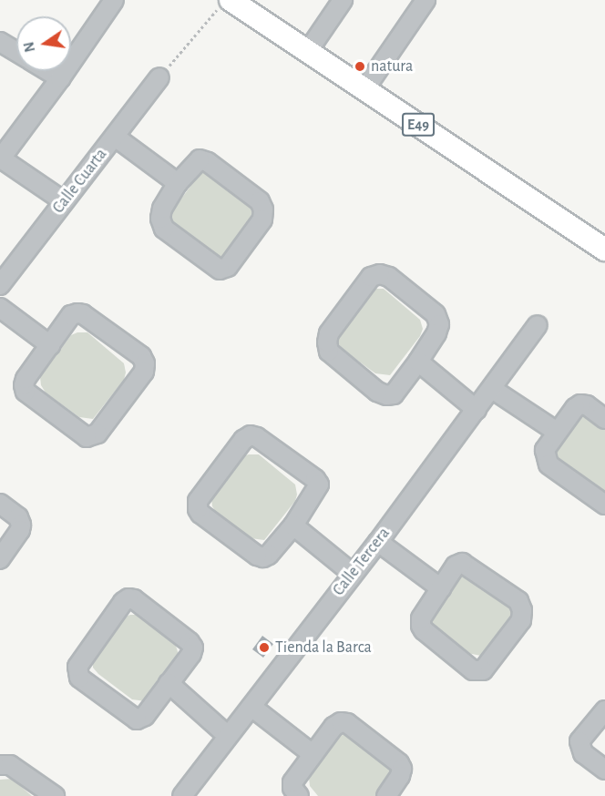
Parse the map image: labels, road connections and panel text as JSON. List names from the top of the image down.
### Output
{
  "streets": {
    "main road": ["E49"],
    "street": ["Calle Cuarta", "Calle Tercera"]
  },
  "places": ["natura", "Tienda la Barca"],
  "north": "left"
}
